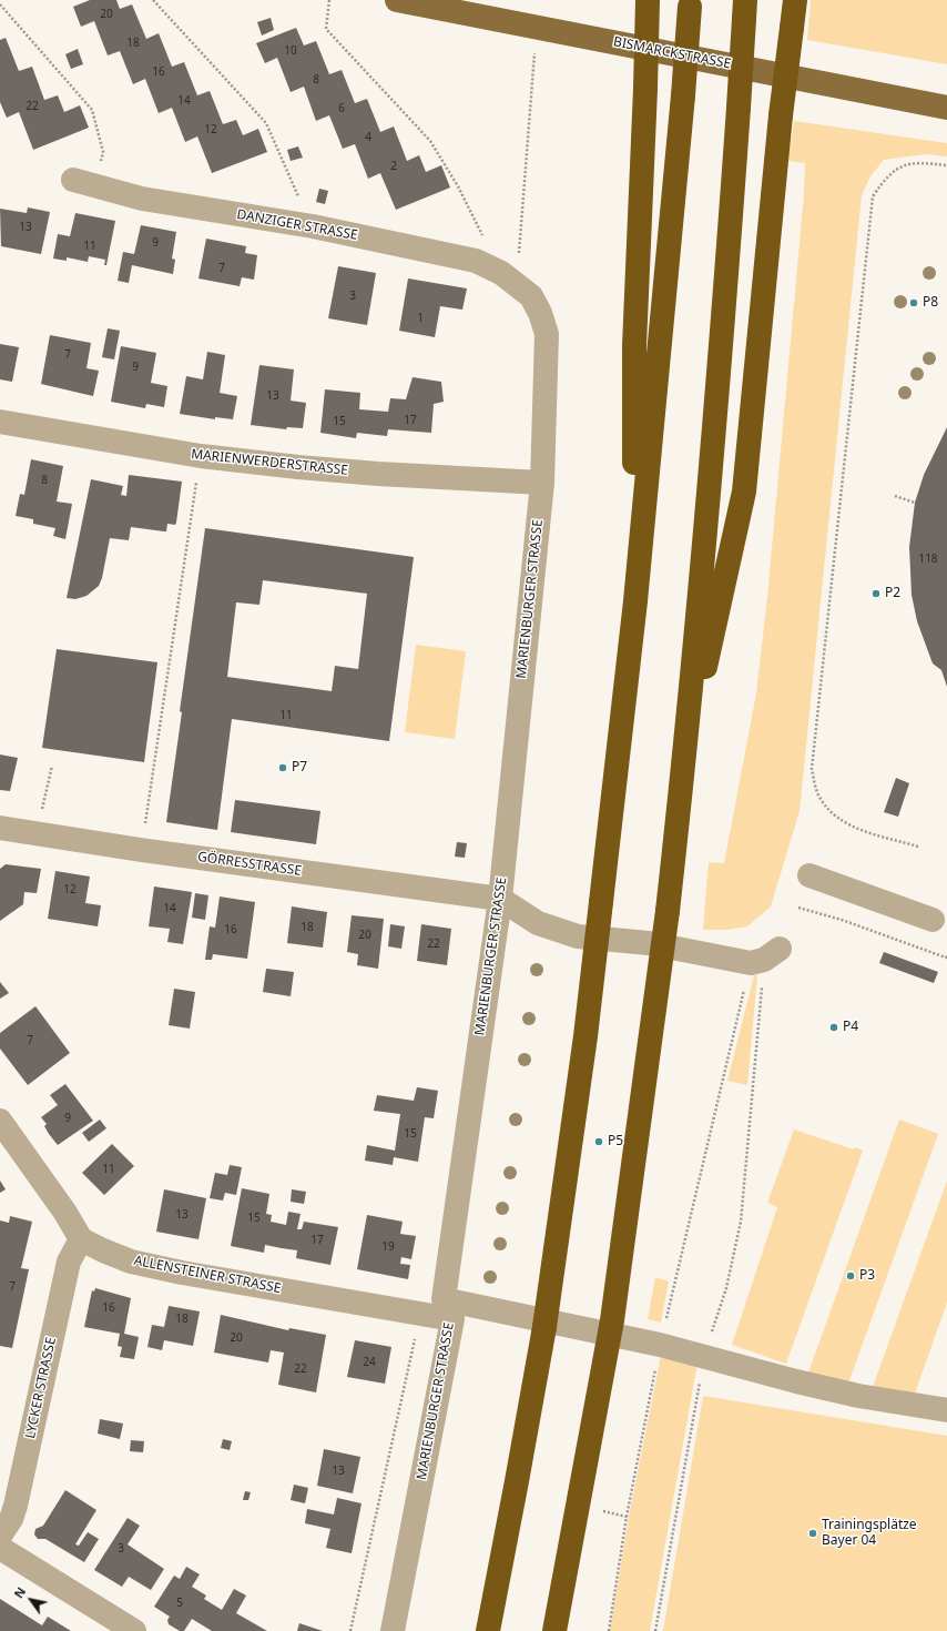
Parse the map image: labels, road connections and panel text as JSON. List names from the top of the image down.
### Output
{
  "streets": {
    "main road": ["BISMARCKSTRASSE"],
    "street": [
      "DANZIGER STRASSE",
      "MARIENWERDERSTRASSE",
      "MARIENBURGER STRASSE",
      "GÖRRESSTRASSE",
      "ALLENSTEINER STRASSE",
      "LYCKER STRASSE"
    ]
  },
  "crossings": [
    ["DANZIGER STRASSE", "MARIENBURGER STRASSE"],
    ["MARIENWERDERSTRASSE", "MARIENBURGER STRASSE"],
    ["MARIENBURGER STRASSE", "GÖRRESSTRASSE"],
    ["MARIENBURGER STRASSE", "ALLENSTEINER STRASSE"],
    ["ALLENSTEINER STRASSE", "LYCKER STRASSE"]
  ],
  "places": [
    "P8",
    "P2",
    "P7",
    "P4",
    "P5",
    "P3",
    "Trainingsplätze Bayer 04"
  ],
  "house_numbers": [
    "20",
    "18",
    "10",
    "16",
    "8",
    "14",
    "22",
    "6",
    "12",
    "4",
    "2",
    "13",
    "9",
    "11",
    "7",
    "3",
    "1",
    "7",
    "9",
    "13",
    "17",
    "15",
    "8",
    "118",
    "11",
    "12",
    "14",
    "18",
    "16",
    "20",
    "22",
    "7",
    "9",
    "15",
    "11",
    "13",
    "15",
    "17",
    "19",
    "7",
    "16",
    "18",
    "20",
    "24",
    "22",
    "13",
    "3",
    "5"
  ],
  "north": "top left"
}
